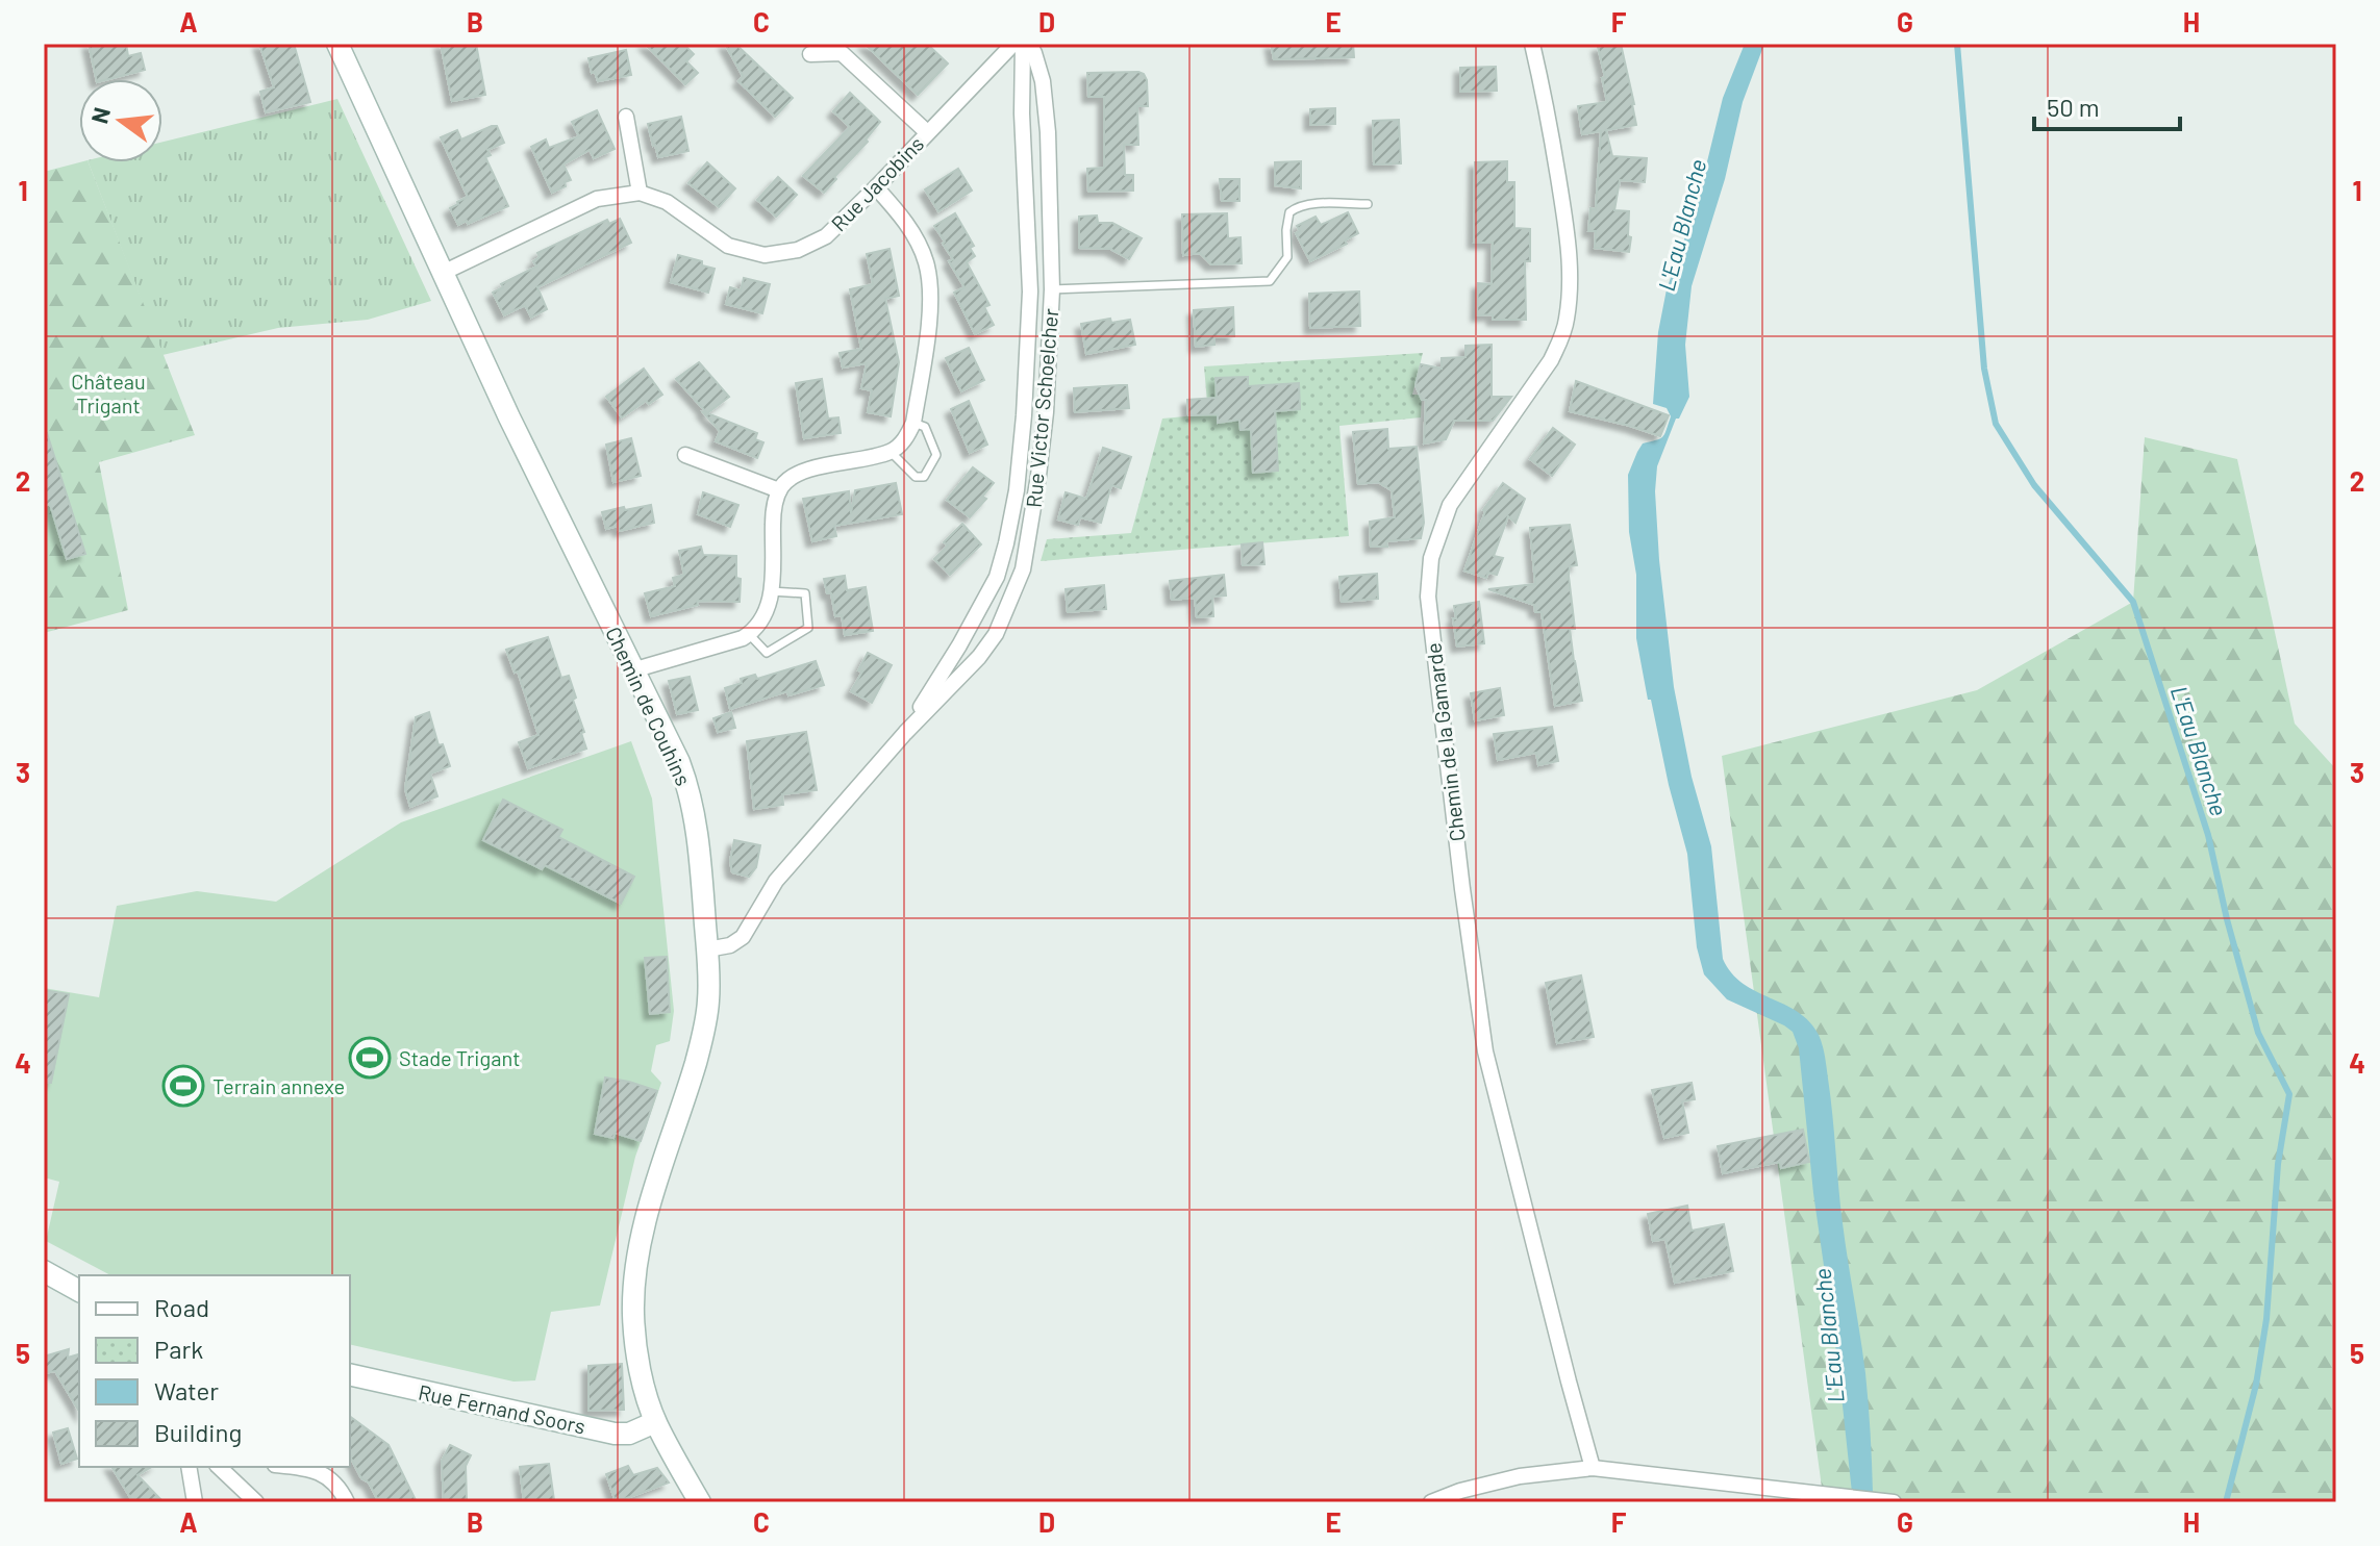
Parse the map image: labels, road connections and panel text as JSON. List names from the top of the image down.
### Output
{
  "streets": {
    "street": [
      "Rue Jacobins",
      "Rue Victor Schoelcher",
      "Chemin de Couhins",
      "Chemin de la Gamarde",
      "Rue Fernand Soors"
    ]
  },
  "crossings": [
    ["Rue Victor Schoelcher", "Chemin de Couhins"],
    ["Chemin de Couhins", "Rue Fernand Soors"]
  ],
  "water": ["L'Eau Blanche"],
  "parks": ["Château Trigant"],
  "places": {
    "sports": ["Stade Trigant", "Terrain annexe"]
  },
  "legend": [
    "Road",
    "Park",
    "Water",
    "Building"
  ],
  "scale_bar": "50 m",
  "north": "left",
  "grid": {
    "columns": [
      "A",
      "B",
      "C",
      "D",
      "E",
      "F",
      "G",
      "H"
    ],
    "rows": [
      "1",
      "2",
      "3",
      "4",
      "5"
    ]
  }
}
